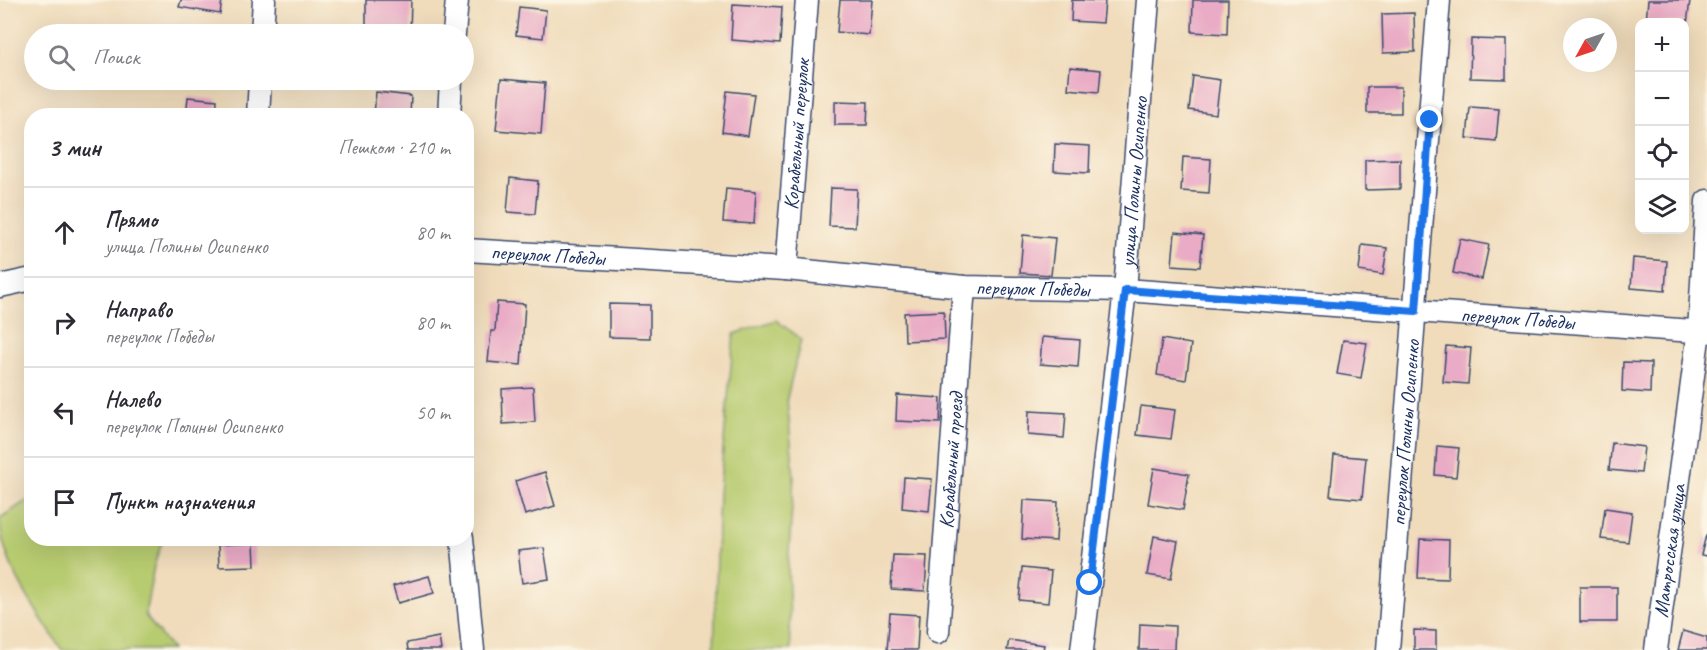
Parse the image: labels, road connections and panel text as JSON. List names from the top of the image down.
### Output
{
  "streets": {
    "street": [
      "Корабельный переулок",
      "улица Полины Осипенко",
      "переулок Победы",
      "переулок Полины Осипенко",
      "Корабельный проезд",
      "Матросская улица"
    ]
  },
  "crossings": [
    ["Корабельный переулок", "переулок Победы"],
    ["улица Полины Осипенко", "переулок Победы"],
    ["переулок Победы", "переулок Полины Осипенко"],
    ["переулок Победы", "Корабельный проезд"],
    ["переулок Победы", "Матросская улица"]
  ],
  "north": "bottom left",
  "page": {
    "map_buttons": ["+", "−"],
    "search": "Поиск",
    "heading": ["3 мин", "Пешком · 210 m"],
    "list": [
      ["Прямо", "улица Полины Осипенко", "80 m"],
      ["Направо", "переулок Победы", "80 m"],
      ["Налево", "переулок Полины Осипенко", "50 m"],
      "Пункт назначения"
    ]
  }
}
